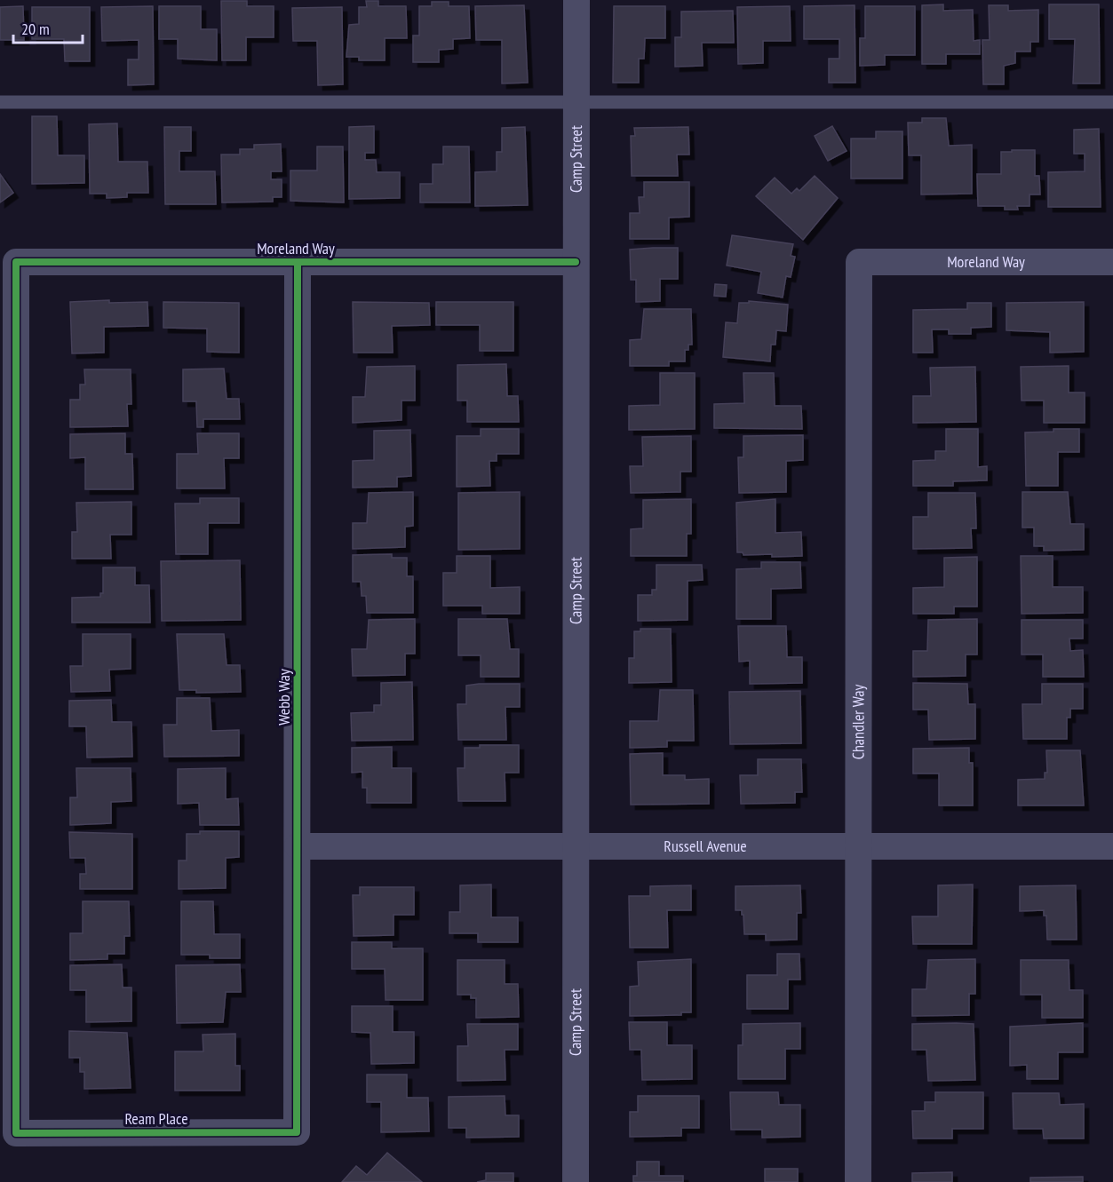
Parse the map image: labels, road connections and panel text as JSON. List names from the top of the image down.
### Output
{
  "streets": {
    "street": [
      "Camp Street",
      "Moreland Way",
      "Webb Way",
      "Chandler Way",
      "Russell Avenue",
      "Ream Place"
    ]
  },
  "crossings": [
    ["Camp Street", "Moreland Way"],
    ["Camp Street", "Russell Avenue"],
    ["Moreland Way", "Webb Way"],
    ["Moreland Way", "Chandler Way"],
    ["Moreland Way", "Ream Place"],
    ["Webb Way", "Russell Avenue"],
    ["Webb Way", "Ream Place"],
    ["Chandler Way", "Russell Avenue"]
  ],
  "scale_bar": "20 m"
}
